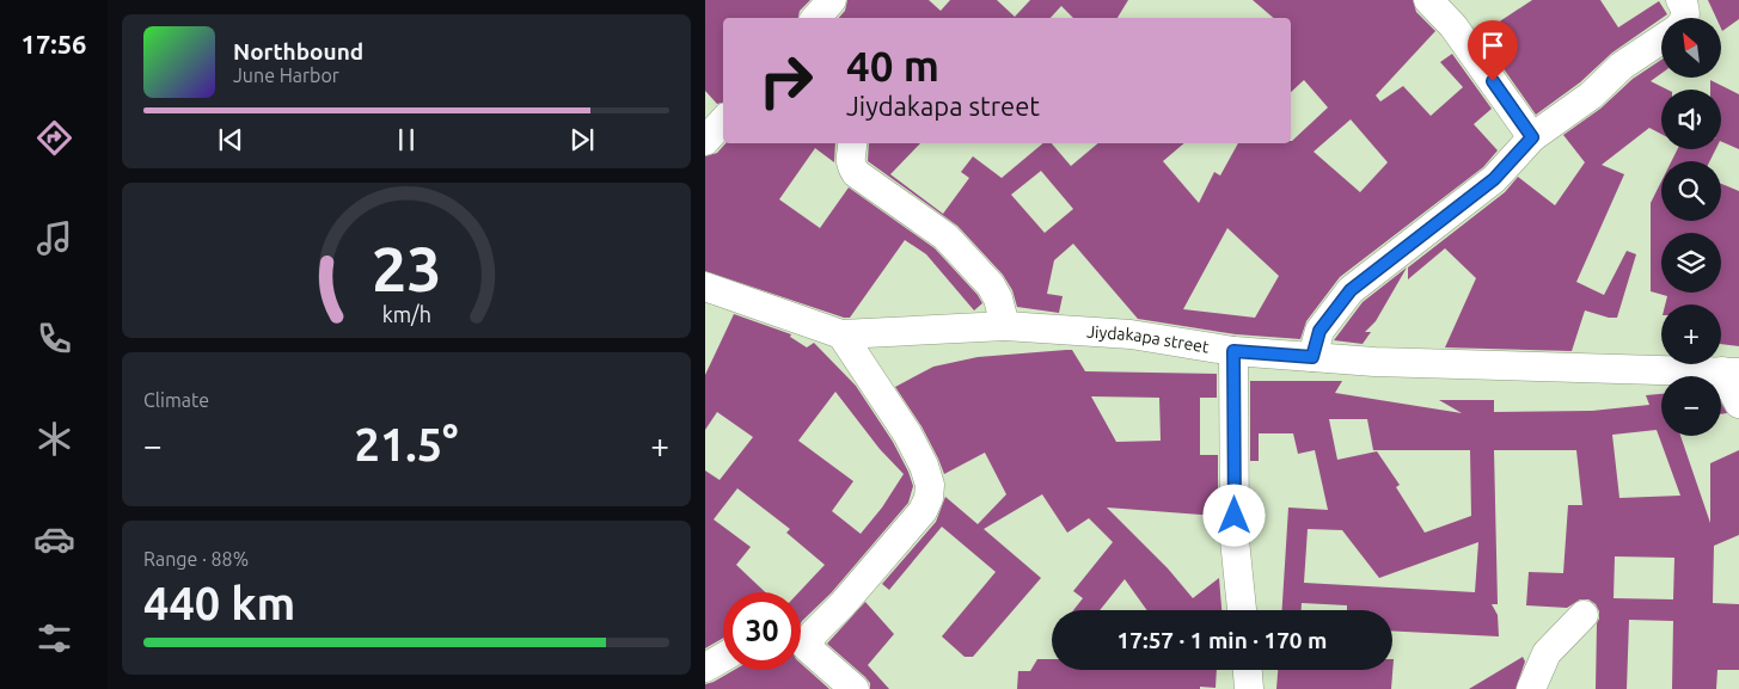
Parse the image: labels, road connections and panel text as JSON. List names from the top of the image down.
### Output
{
  "streets": {
    "street": ["Jiydakapa street"]
  },
  "north": "top left",
  "page": {
    "tabs": "17:56",
    "map_buttons": ["+", "−"],
    "turn": ["40 m", "Jiydakapa street"],
    "song": ["Northbound", "June Harbor"],
    "tile": [
      "Climate",
      ["Range · 88%", "440 km"]
    ],
    "heat": ["−", "21.5°", "+"],
    "limit": "30",
    "trip": "17:57 · 1 min · 170 m",
    "gauge": ["23", "km/h"]
  }
}
